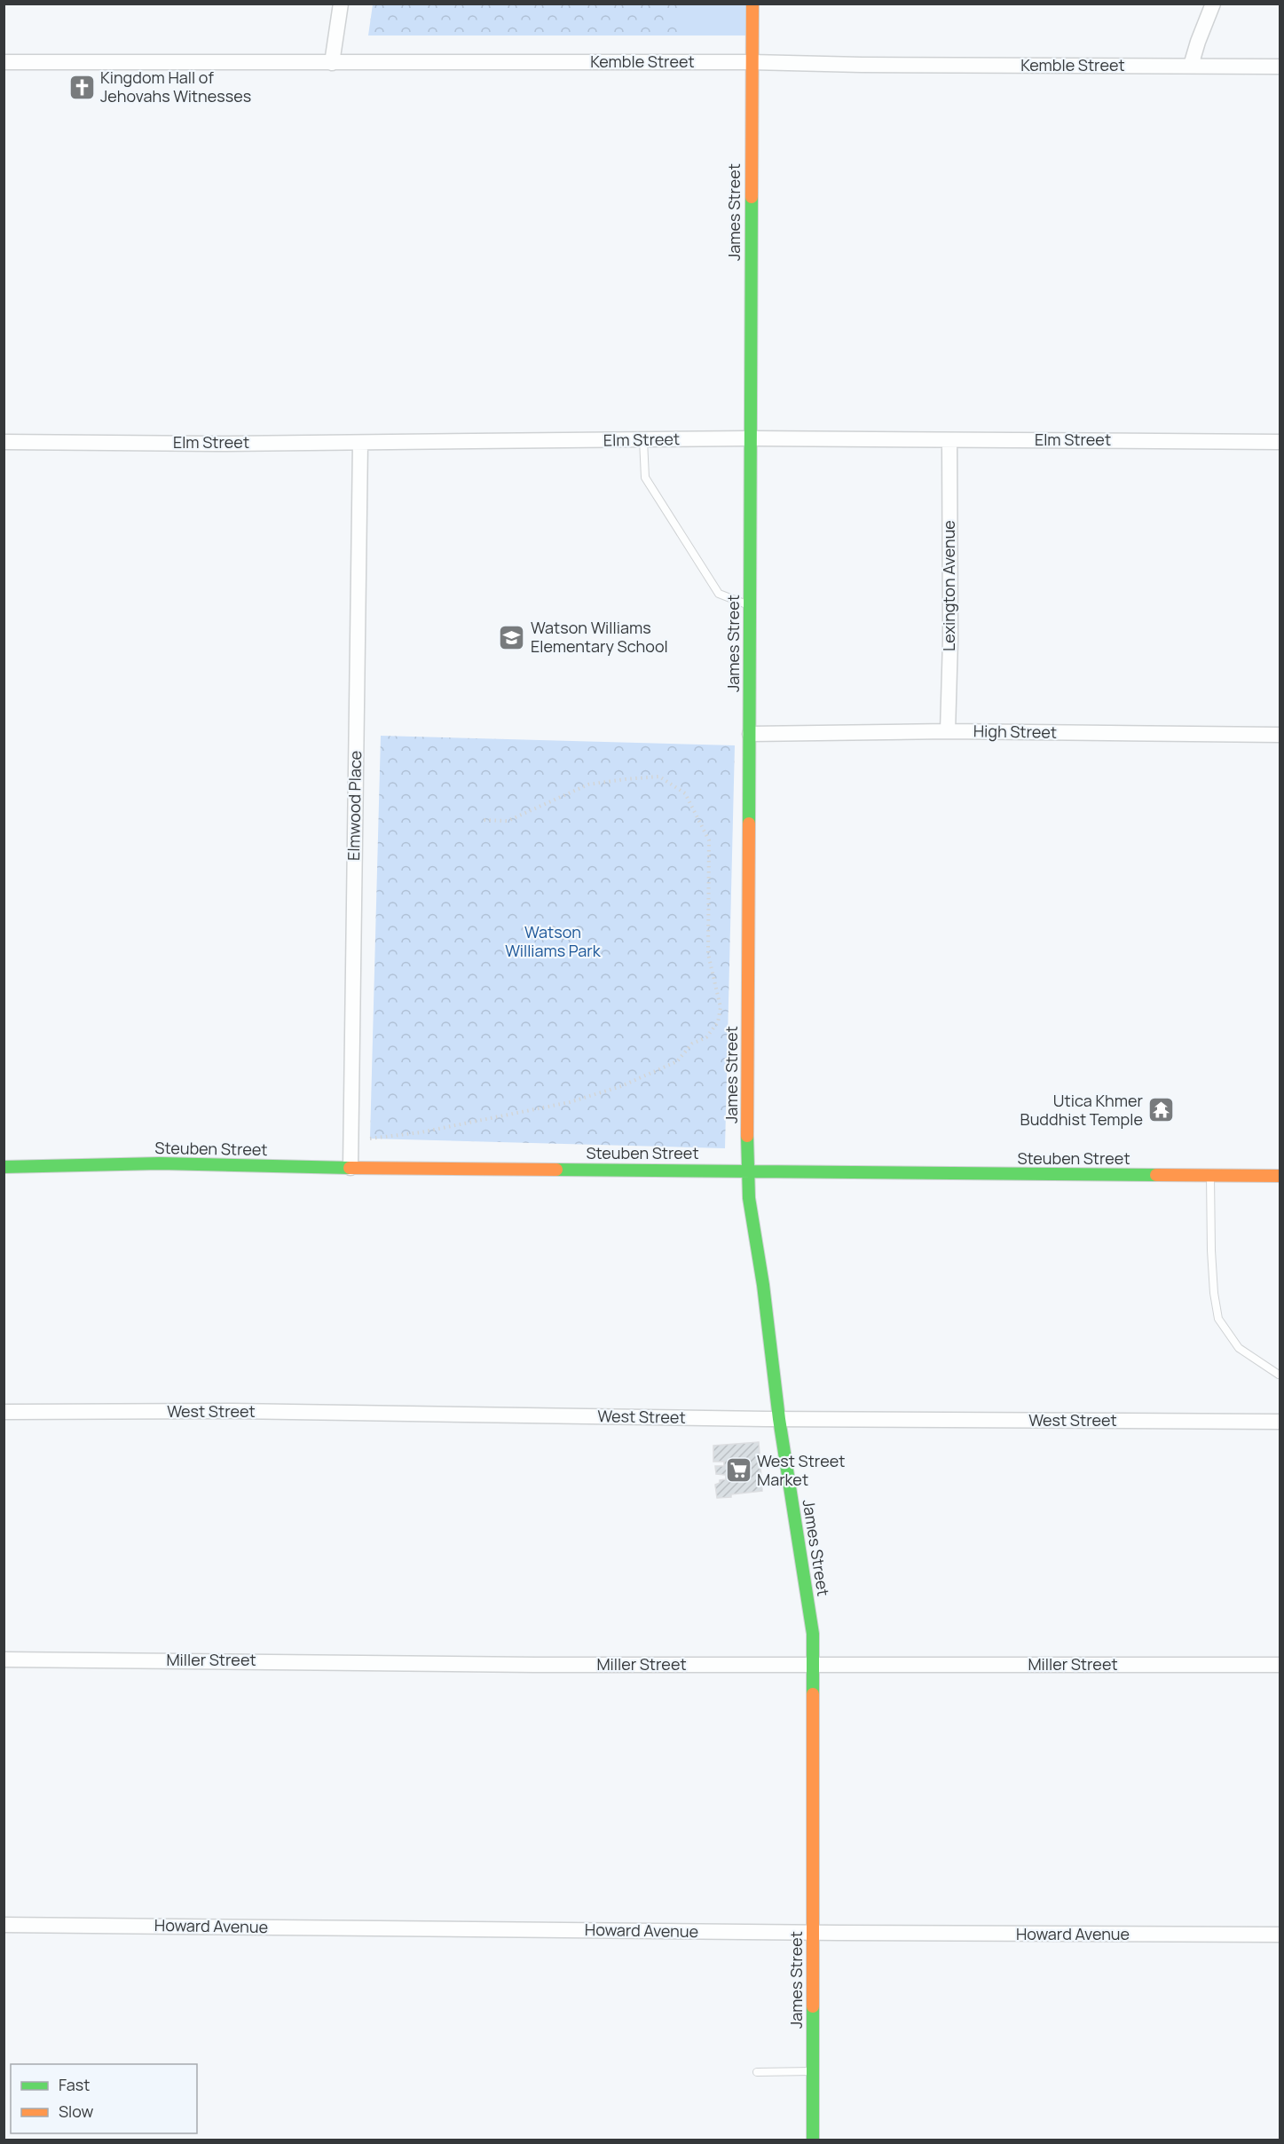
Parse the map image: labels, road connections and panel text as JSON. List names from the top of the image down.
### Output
{
  "streets": {
    "street": [
      "Kemble Street",
      "James Street",
      "Elm Street",
      "Lexington Avenue",
      "High Street",
      "Elmwood Place",
      "Steuben Street",
      "West Street",
      "Miller Street",
      "Howard Avenue"
    ]
  },
  "crossings": [
    ["Kemble Street", "James Street"],
    ["James Street", "Elm Street"],
    ["James Street", "High Street"],
    ["James Street", "Steuben Street"],
    ["James Street", "West Street"],
    ["James Street", "Miller Street"],
    ["James Street", "Howard Avenue"],
    ["Elm Street", "Lexington Avenue"],
    ["Elm Street", "Elmwood Place"],
    ["Lexington Avenue", "High Street"],
    ["Elmwood Place", "Steuben Street"]
  ],
  "parks": ["Watson Williams Park"],
  "places": {
    "church": ["Kingdom Hall of Jehovahs Witnesses"],
    "school or university": ["Watson Williams Elementary School"],
    "temple": ["Utica Khmer Buddhist Temple"],
    "supermarket": ["West Street Market"]
  },
  "legend": ["Fast", "Slow"]
}
